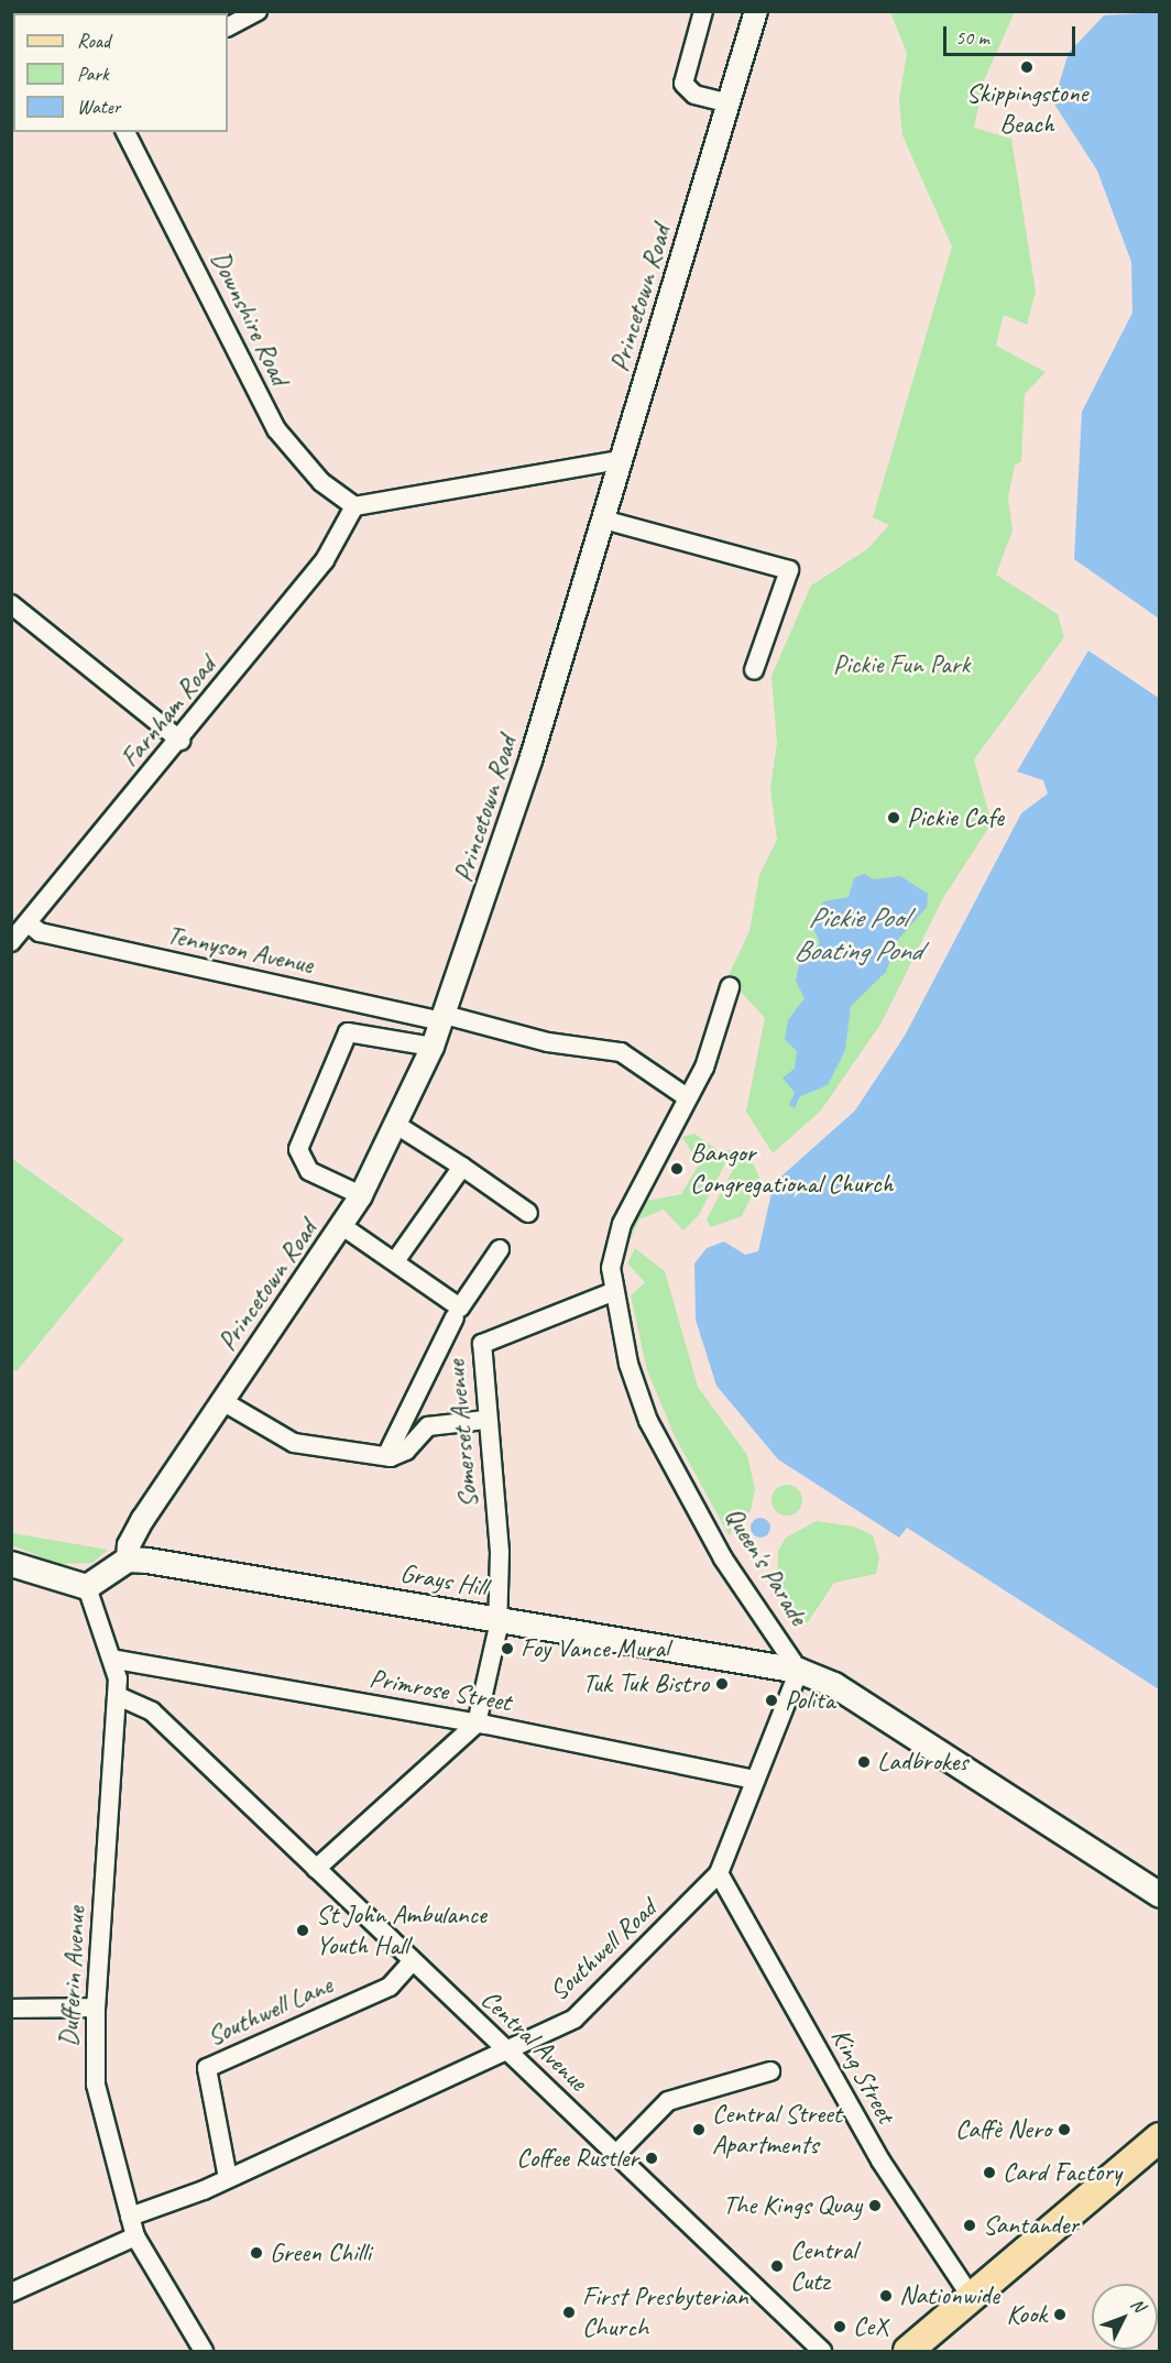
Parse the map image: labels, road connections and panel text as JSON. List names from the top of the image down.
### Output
{
  "streets": {
    "main road": ["Grays Hill"],
    "street": [
      "Princetown Road",
      "Downshire Road",
      "Farnham Road",
      "Tennyson Avenue",
      "Somerset Avenue",
      "Queen's Parade",
      "Primrose Street",
      "Southwell Road",
      "Dufferin Avenue",
      "Southwell Lane",
      "Central Avenue",
      "King Street"
    ]
  },
  "crossings": [
    ["Princetown Road", "Tennyson Avenue"],
    ["Princetown Road", "Grays Hill"],
    ["Downshire Road", "Farnham Road"],
    ["Farnham Road", "Tennyson Avenue"],
    ["Tennyson Avenue", "Queen's Parade"],
    ["Somerset Avenue", "Queen's Parade"],
    ["Somerset Avenue", "Grays Hill"],
    ["Somerset Avenue", "Primrose Street"],
    ["Queen's Parade", "Grays Hill"],
    ["Queen's Parade", "Southwell Road"],
    ["Grays Hill", "Southwell Road"],
    ["Primrose Street", "Southwell Road"],
    ["Primrose Street", "Dufferin Avenue"],
    ["Southwell Road", "Dufferin Avenue"],
    ["Southwell Road", "Southwell Lane"],
    ["Southwell Road", "Central Avenue"],
    ["Southwell Road", "King Street"],
    ["Dufferin Avenue", "Central Avenue"],
    ["Southwell Lane", "Central Avenue"]
  ],
  "water": ["Pickie Pool Boating Pond"],
  "parks": ["Pickie Fun Park"],
  "places": [
    "Skippingstone Beach",
    "Pickie Cafe",
    "Bangor Congregational Church",
    "Foy Vance Mural",
    "Tuk Tuk Bistro",
    "Polita",
    "Ladbrokes",
    "St John Ambulance Youth Hall",
    "Central Street Apartments",
    "Caffè Nero",
    "Coffee Rustler",
    "Card Factory",
    "The Kings Quay",
    "Santander",
    "Green Chilli",
    "Central Cutz",
    "Nationwide",
    "First Presbyterian Church",
    "Kook",
    "CeX"
  ],
  "legend": ["Road", "Park", "Water"],
  "scale_bar": "50 m",
  "north": "top right"
}
